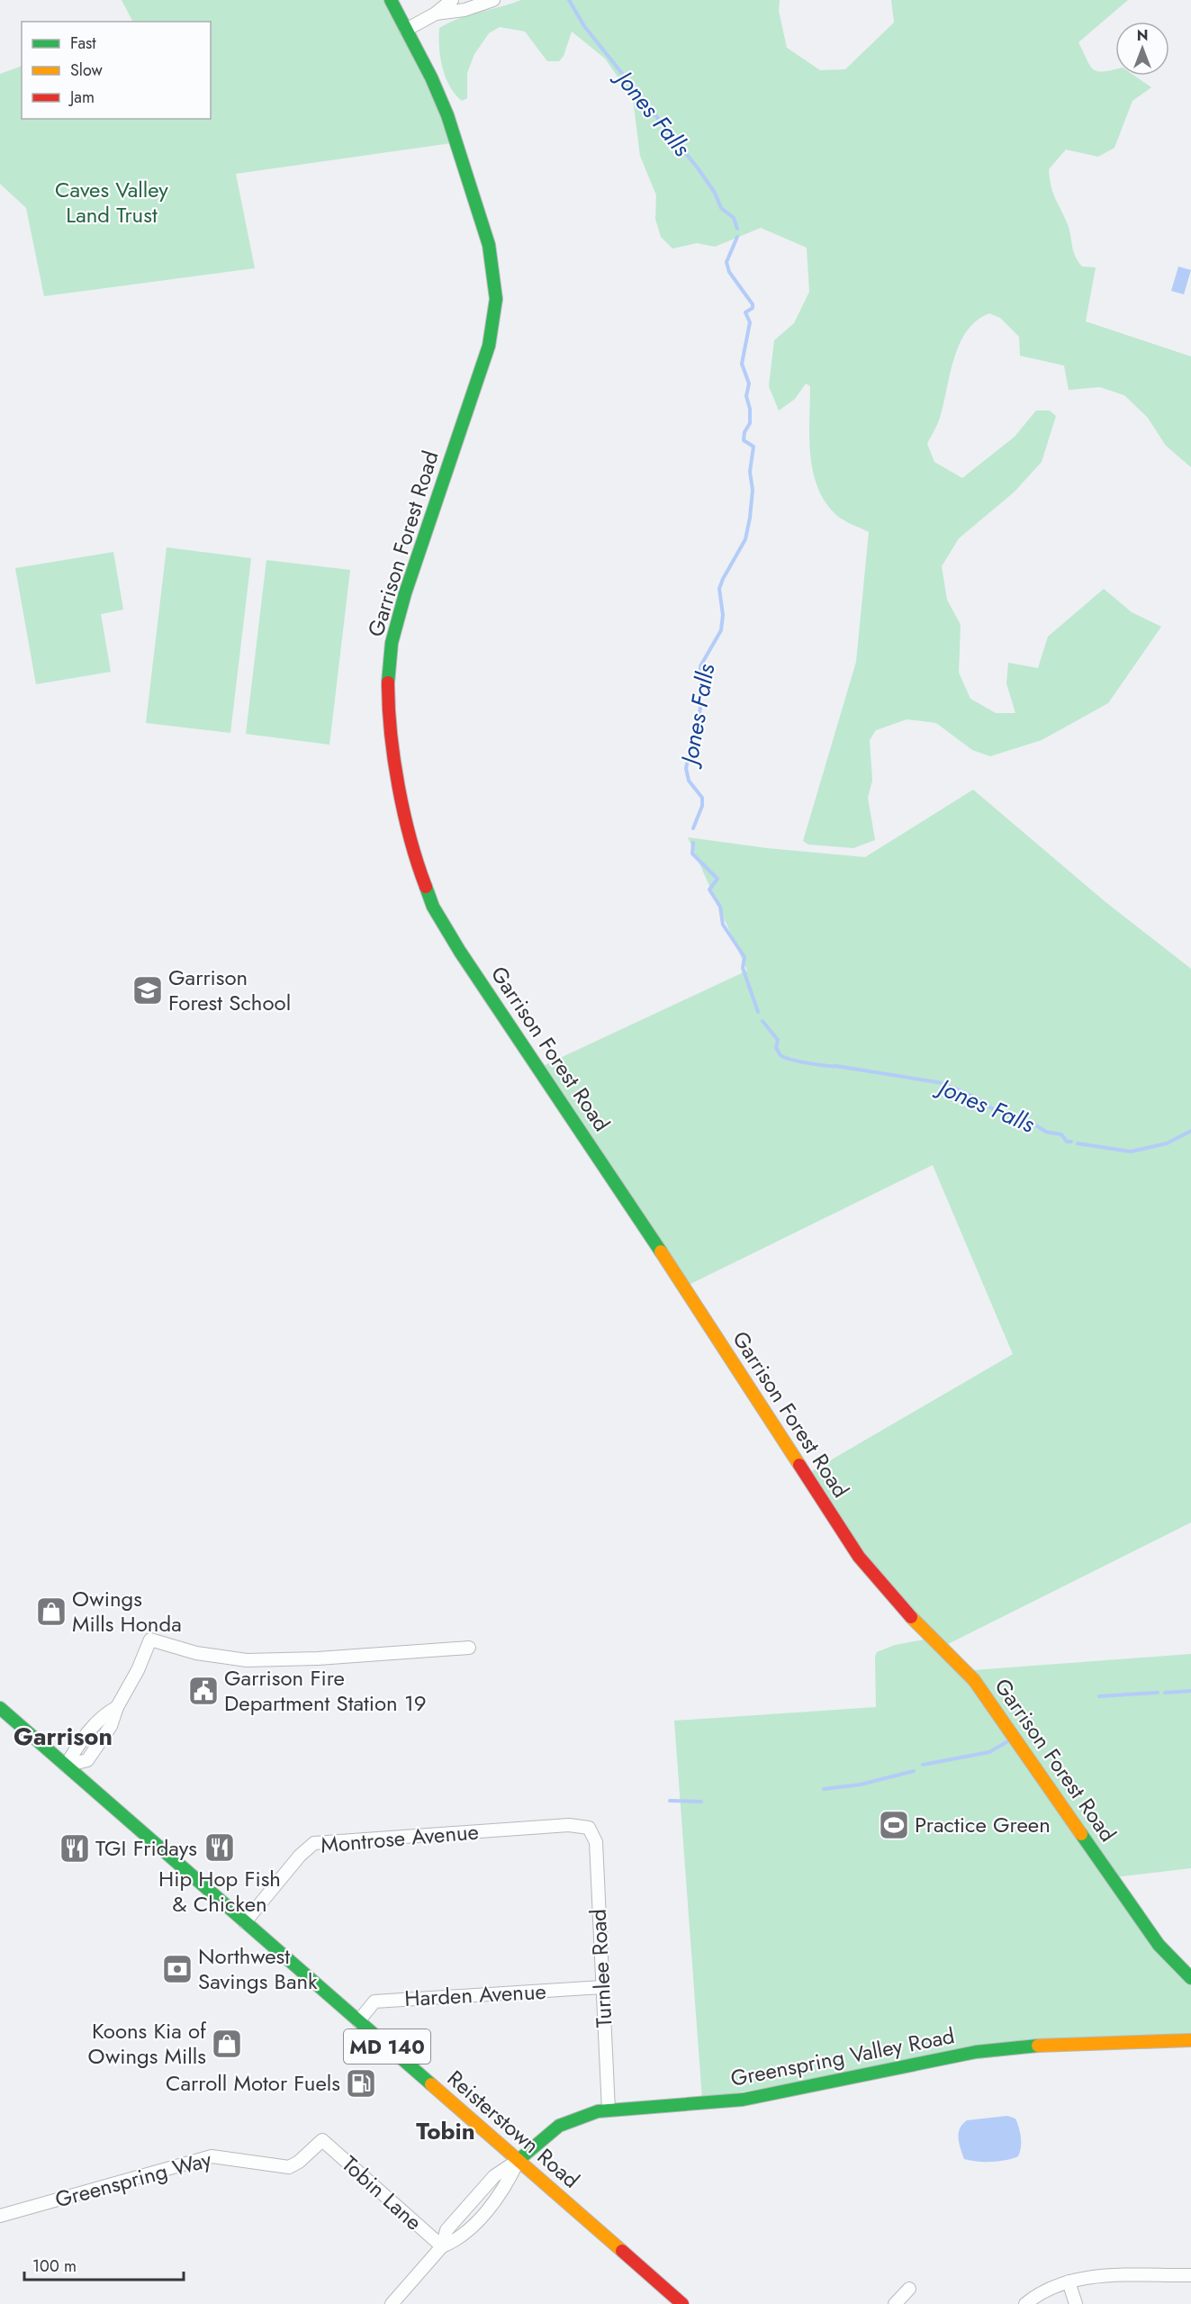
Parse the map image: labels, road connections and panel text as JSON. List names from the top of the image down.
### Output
{
  "streets": {
    "main road": [
      "Garrison Forest Road",
      "MD 140",
      "Greenspring Valley Road",
      "Reisterstown Road"
    ],
    "street": [
      "Montrose Avenue",
      "Turnlee Road",
      "Harden Avenue",
      "Greenspring Way",
      "Tobin Lane"
    ]
  },
  "crossings": [
    ["Montrose Avenue", "Turnlee Road"],
    ["Montrose Avenue", "Reisterstown Road"],
    ["Turnlee Road", "Harden Avenue"],
    ["Turnlee Road", "Greenspring Valley Road"],
    ["Harden Avenue", "Reisterstown Road"],
    ["Greenspring Valley Road", "Reisterstown Road"],
    ["Greenspring Valley Road", "Tobin Lane"],
    ["Greenspring Way", "Tobin Lane"]
  ],
  "districts": ["Garrison", "Tobin"],
  "water": ["Jones Falls"],
  "parks": ["Caves Valley Land Trust"],
  "places": {
    "school or university": ["Garrison Forest School"],
    "shop": ["Owings Mills Honda", "Koons Kia of Owings Mills"],
    "public building": ["Garrison Fire Department Station 19"],
    "sports": ["Practice Green"],
    "restaurant": ["Hip Hop Fish & Chicken", "TGI Fridays"],
    "bank": ["Northwest Savings Bank"],
    "fuel station": ["Carroll Motor Fuels"]
  },
  "legend": ["Fast", "Slow", "Jam"],
  "scale_bar": "100 m",
  "north": "top"
}
